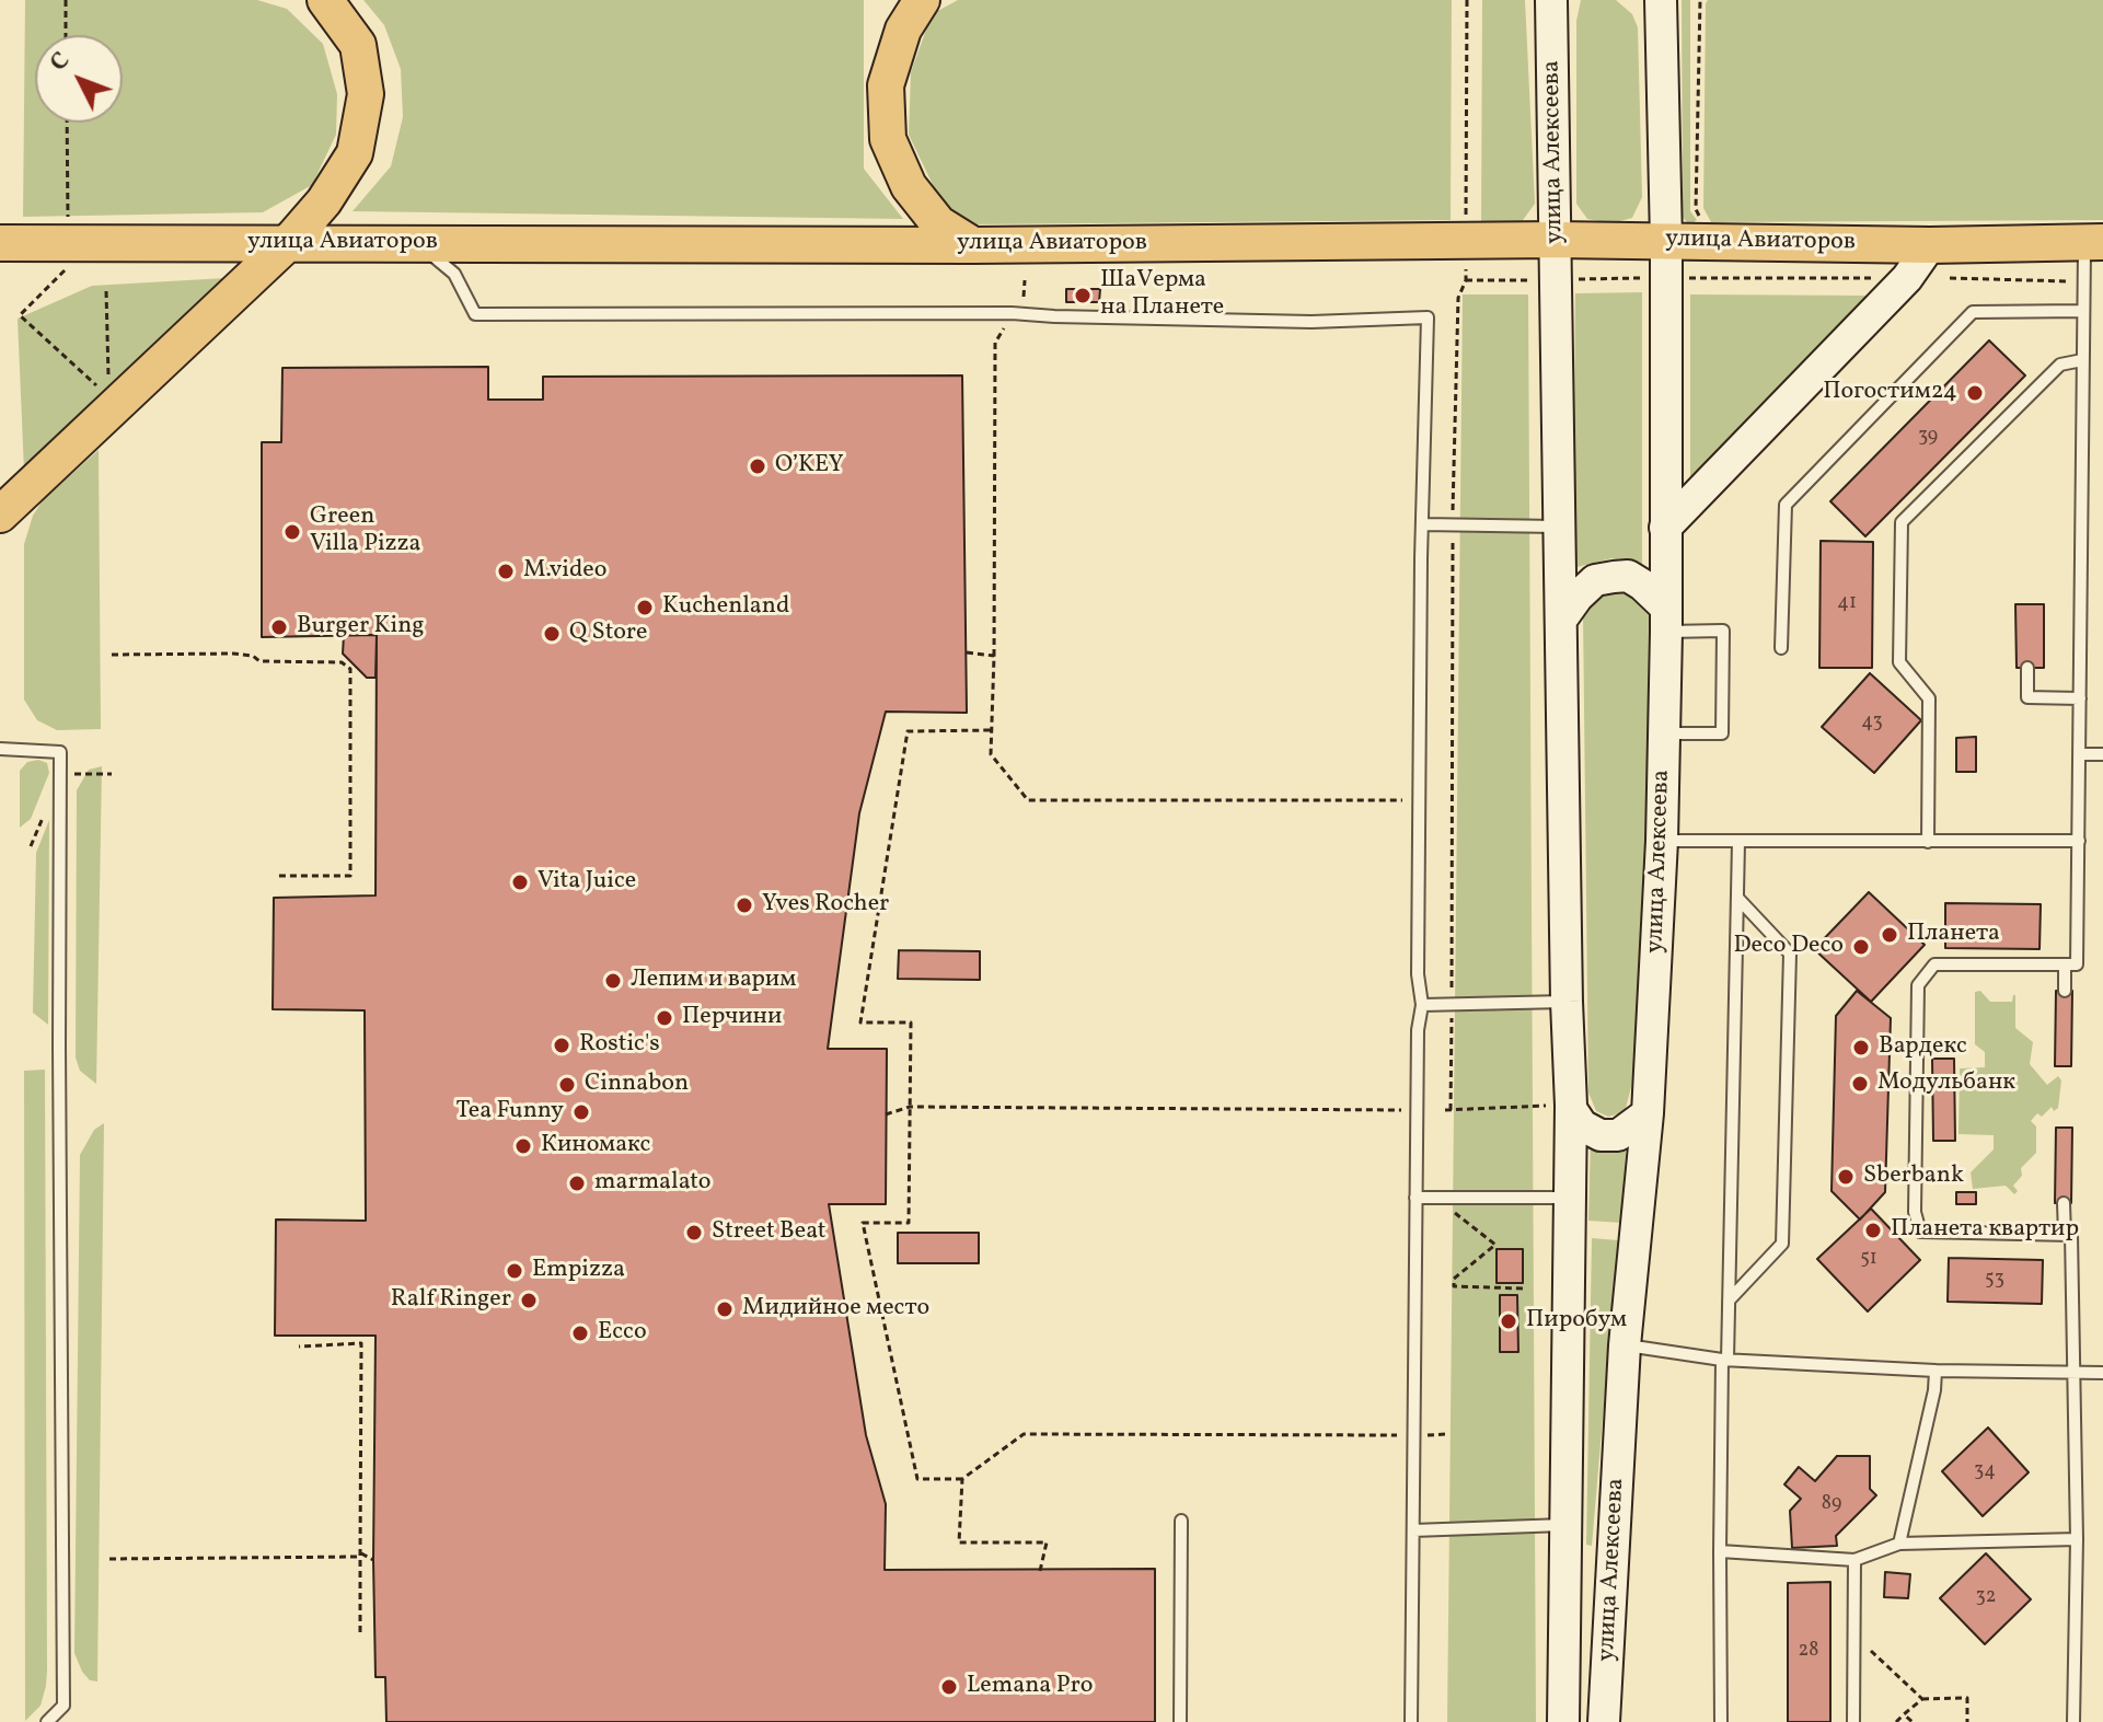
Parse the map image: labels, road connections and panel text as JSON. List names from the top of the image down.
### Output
{
  "streets": {
    "main road": ["улица Авиаторов"],
    "street": ["улица Алексеева"]
  },
  "crossings": [
    ["улица Алексеева", "улица Авиаторов"]
  ],
  "places": [
    "ШаVерма на Планете",
    "Погостим24",
    "O’KEY",
    "Green Villa Pizza",
    "M.video",
    "Kuchenland",
    "Burger King",
    "Q Store",
    "Vita Juice",
    "Yves Rocher",
    "Планета",
    "Deco Deco",
    "Лепим и варим",
    "Перчини",
    "Rostic's",
    "Вардекс",
    "Модульбанк",
    "Cinnabon",
    "Tea Funny",
    "Киномакс",
    "Sberbank",
    "marmalato",
    "Планета квартир",
    "Street Beat",
    "Empizza",
    "Ralf Ringer",
    "Мидийное место",
    "Пиробум",
    "Ecco",
    "Lemana Pro"
  ],
  "house_numbers": [
    "39",
    "41",
    "43",
    "51",
    "53",
    "34",
    "89",
    "32",
    "28"
  ],
  "north": "top left"
}
